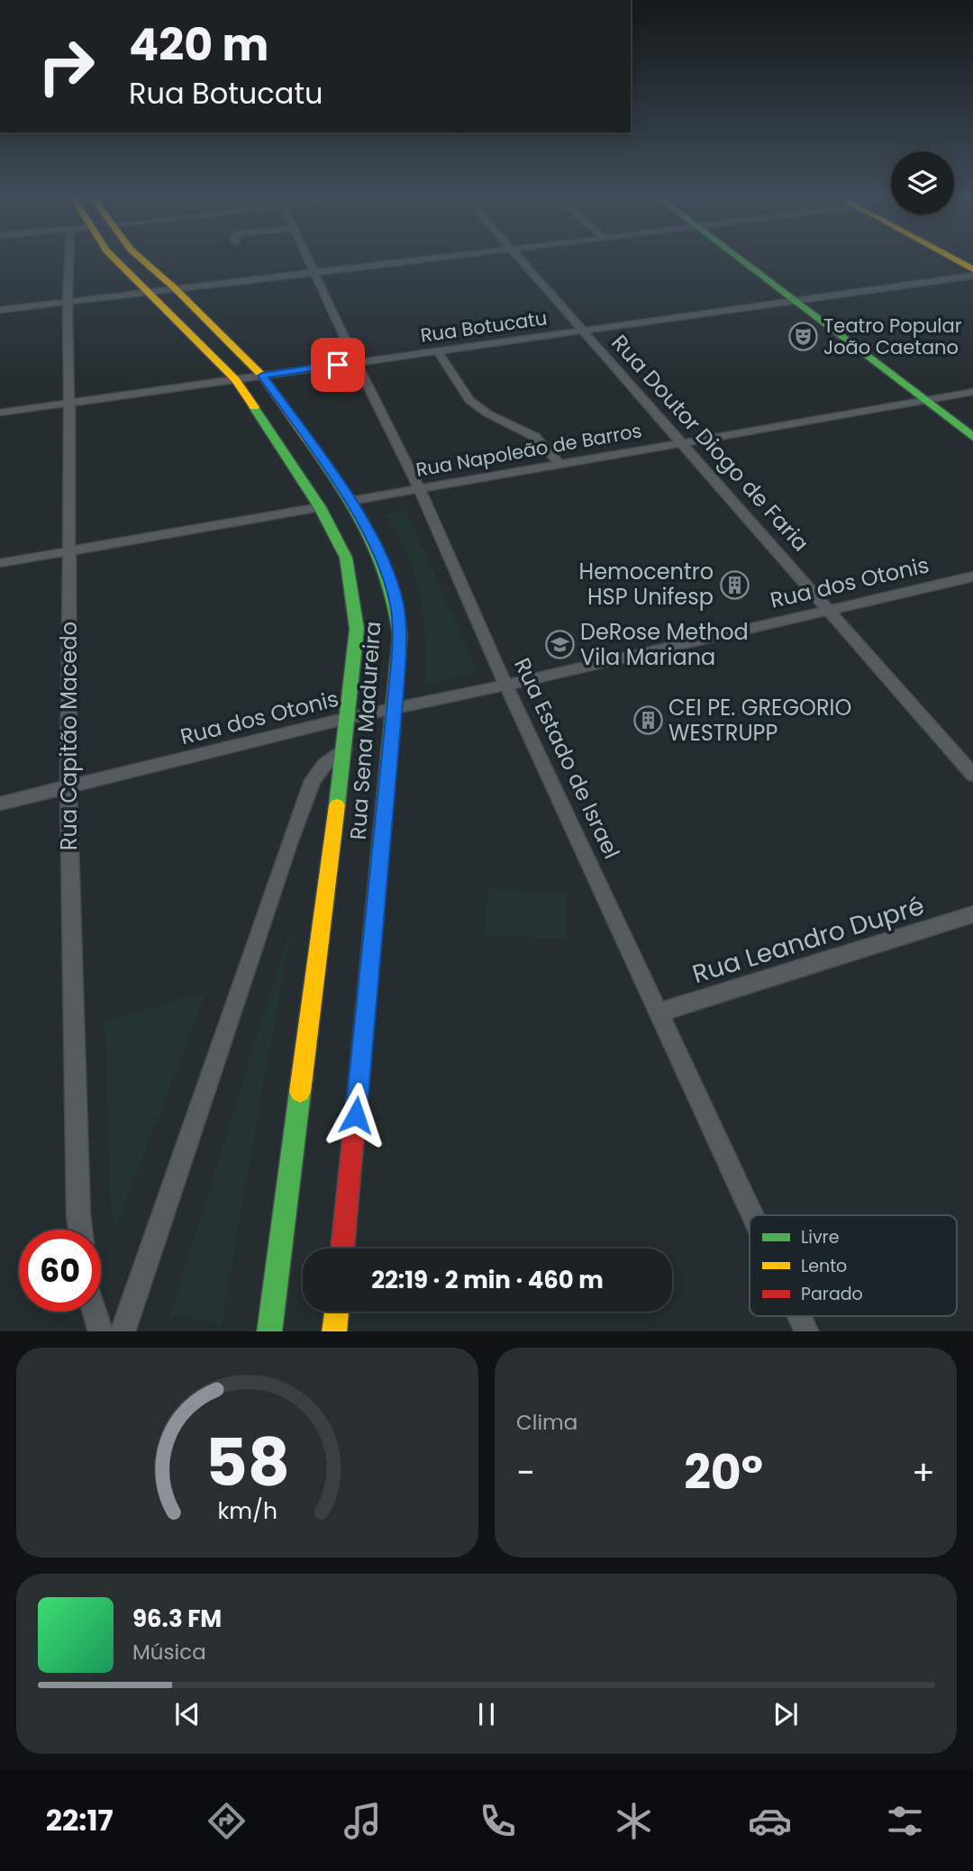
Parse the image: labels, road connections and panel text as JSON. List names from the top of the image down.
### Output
{
  "streets": {
    "main road": ["Rua Sena Madureira"],
    "street": [
      "Rua Botucatu",
      "Rua Doutor Diogo de Faria",
      "Rua Napoleão de Barros",
      "Rua dos Otonis",
      "Rua Capitão Macedo",
      "Rua Estado de Israel",
      "Rua Leandro Dupré"
    ]
  },
  "crossings": [
    ["Rua Botucatu", "Rua Doutor Diogo de Faria"],
    ["Rua Botucatu", "Rua Sena Madureira"],
    ["Rua Botucatu", "Rua Capitão Macedo"],
    ["Rua Botucatu", "Rua Estado de Israel"],
    ["Rua Doutor Diogo de Faria", "Rua Napoleão de Barros"],
    ["Rua Doutor Diogo de Faria", "Rua dos Otonis"],
    ["Rua Napoleão de Barros", "Rua Sena Madureira"],
    ["Rua Napoleão de Barros", "Rua Estado de Israel"],
    ["Rua dos Otonis", "Rua Sena Madureira"],
    ["Rua dos Otonis", "Rua Capitão Macedo"],
    ["Rua dos Otonis", "Rua Estado de Israel"],
    ["Rua Estado de Israel", "Rua Leandro Dupré"]
  ],
  "places": {
    "theatre": ["Teatro Popular João Caetano"],
    "building": ["Hemocentro HSP Unifesp", "CEI PE. GREGORIO WESTRUPP"],
    "school or university": ["DeRose Method Vila Mariana"]
  },
  "legend": ["Livre", "Lento", "Parado"],
  "page": {
    "turn": ["420 m", "Rua Botucatu"],
    "limit": "60",
    "trip": "22:19 · 2 min · 460 m",
    "tile": "Clima",
    "heat": ["−", "20°", "+"],
    "song": ["96.3 FM", "Música"],
    "tabs": "22:17",
    "gauge": ["58", "km/h"]
  }
}
